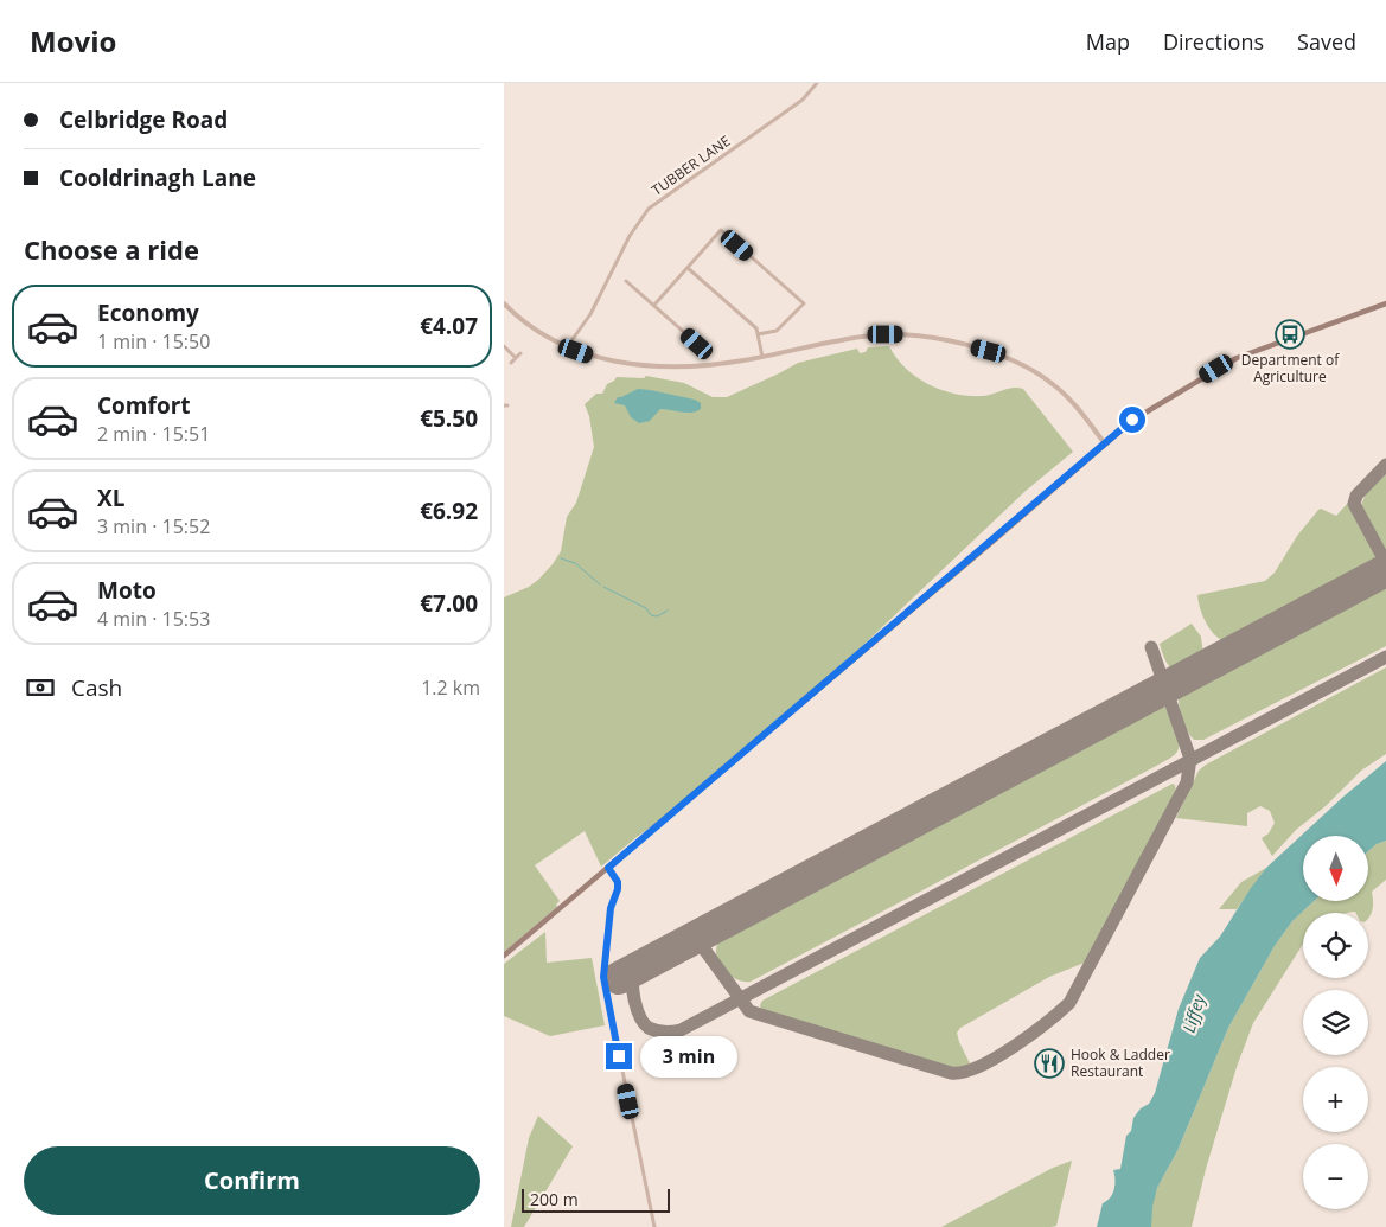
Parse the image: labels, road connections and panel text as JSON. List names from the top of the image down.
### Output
{
  "streets": {
    "street": ["TUBBER LANE"]
  },
  "water": ["Liffey"],
  "places": {
    "bus stop": ["Department of Agriculture"],
    "restaurant": ["Hook & Ladder Restaurant"]
  },
  "scale_bar": "200 m",
  "north": "bottom",
  "page": {
    "header": "Movio",
    "nav": ["Map", "Directions", "Saved"],
    "banner": ["Celbridge Road", "Cooldrinagh Lane"],
    "heading": "Choose a ride",
    "list": [
      {
        "name": "Economy",
        "note": "1 min · 15:50",
        "value": "€4.07"
      },
      {
        "name": "Comfort",
        "note": "2 min · 15:51",
        "value": "€5.50"
      },
      {
        "name": "XL",
        "note": "3 min · 15:52",
        "value": "€6.92"
      },
      {
        "name": "Moto",
        "note": "4 min · 15:53",
        "value": "€7.00"
      }
    ],
    "pay": ["Cash", "1.2 km"],
    "map_buttons": ["+", "−"],
    "bubble": "3 min",
    "buttons": "Confirm",
    "scale": "200 m"
  }
}
